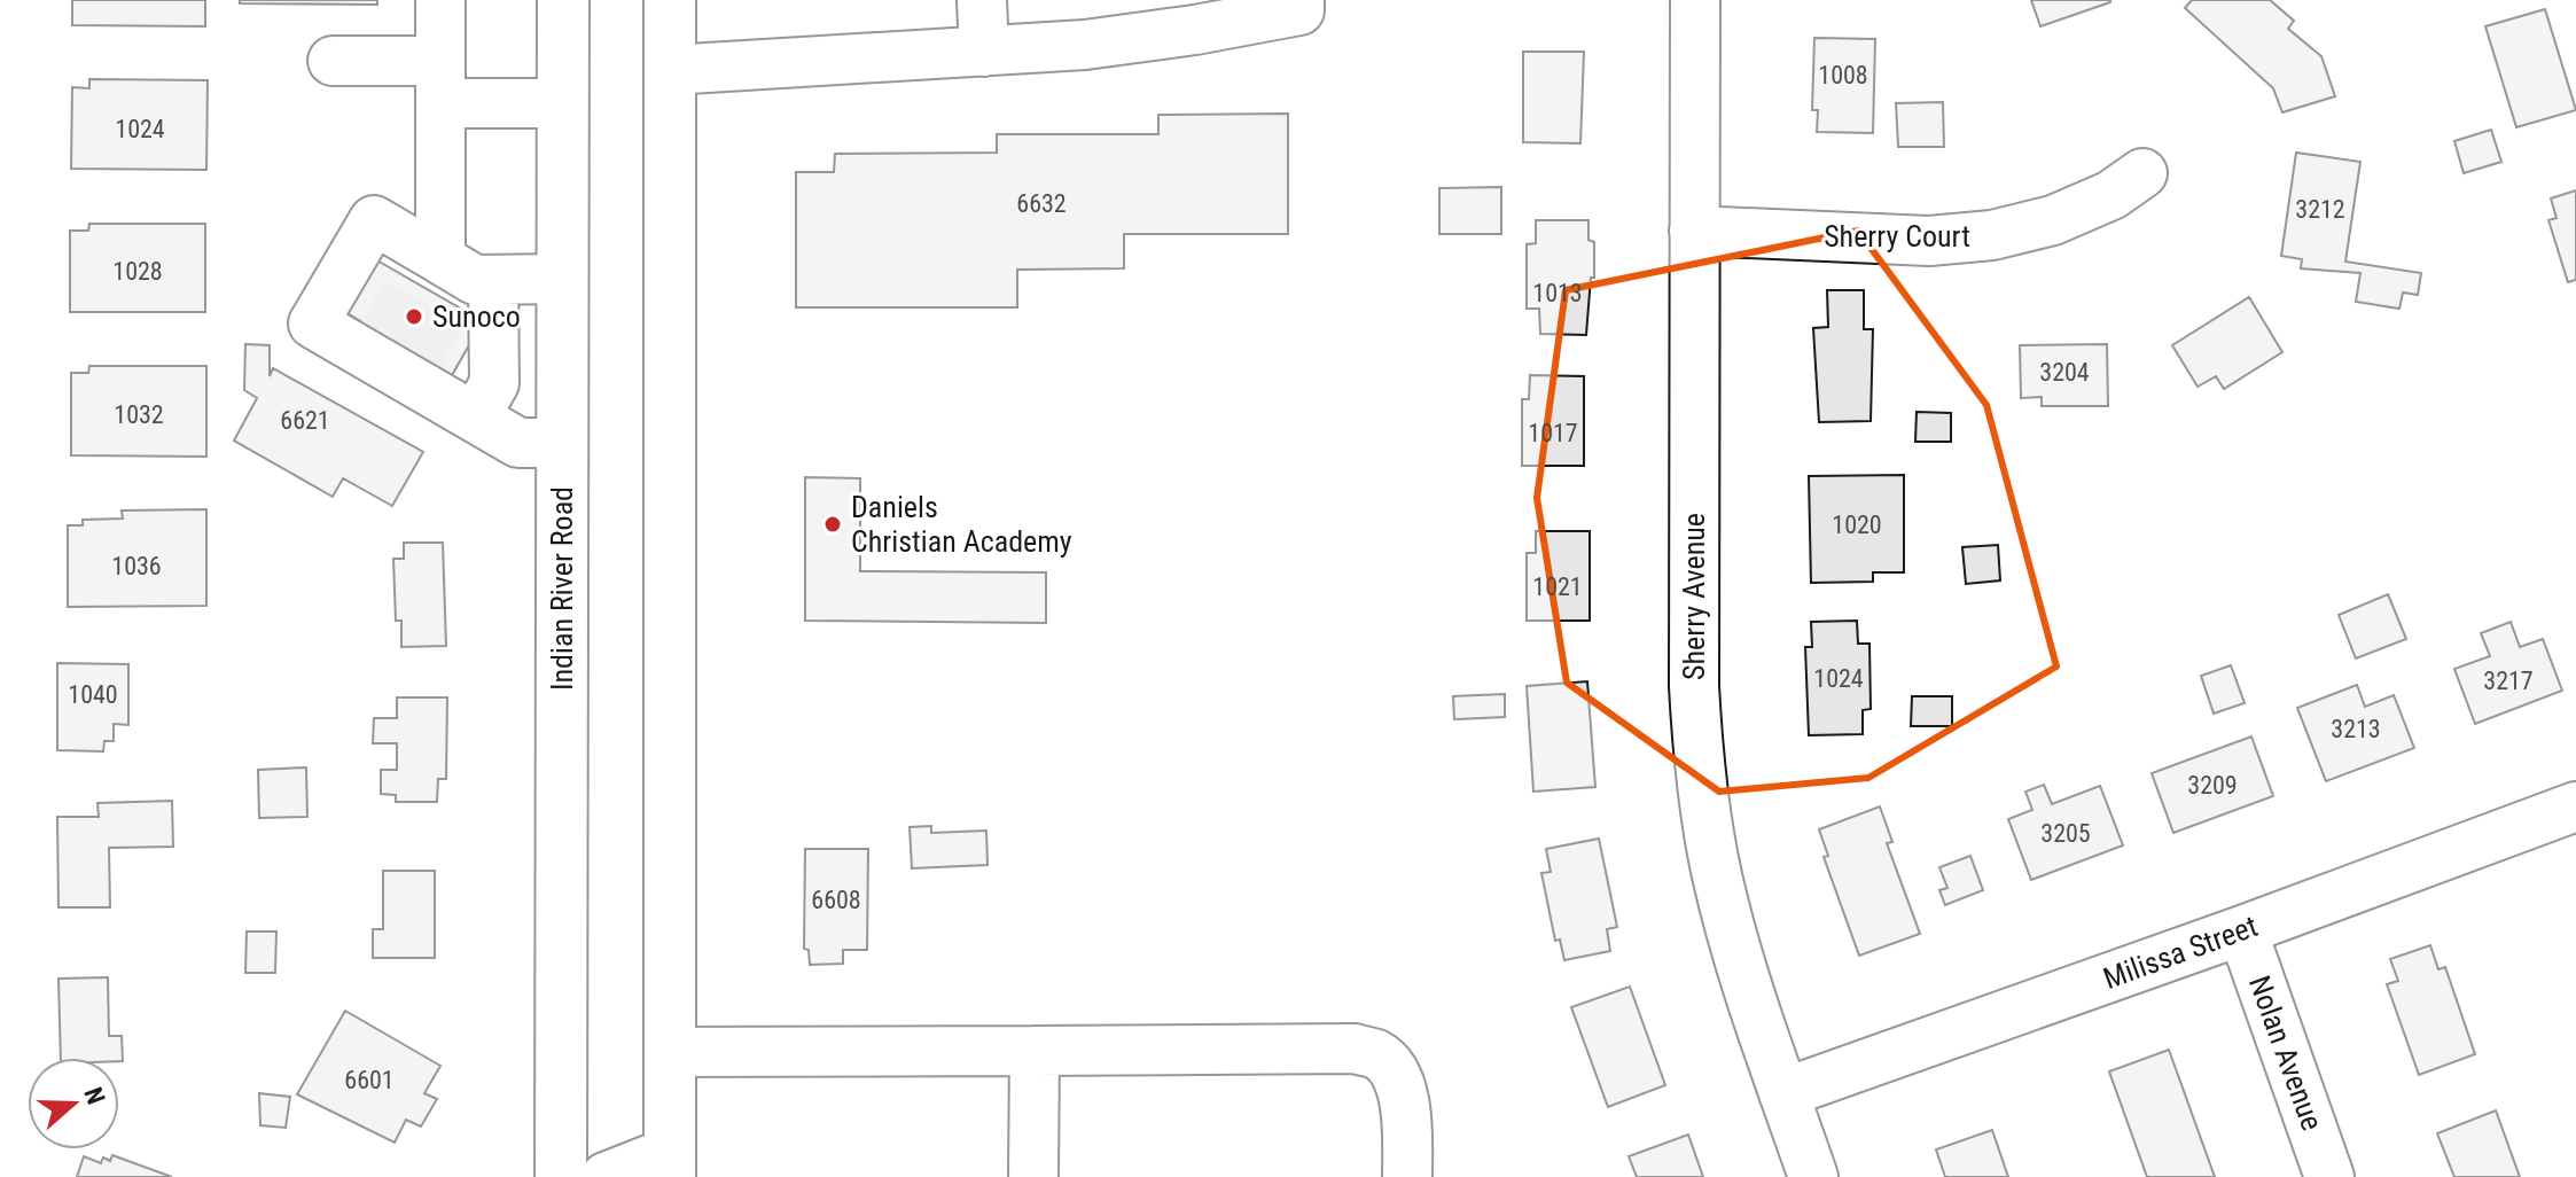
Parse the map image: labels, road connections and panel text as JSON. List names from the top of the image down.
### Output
{
  "streets": {
    "main road": ["Indian River Road"],
    "street": [
      "Sherry Court",
      "Sherry Avenue",
      "Milissa Street",
      "Nolan Avenue"
    ]
  },
  "crossings": [
    ["Sherry Court", "Sherry Avenue"],
    ["Sherry Avenue", "Milissa Street"],
    ["Milissa Street", "Nolan Avenue"]
  ],
  "places": ["Sunoco", "Daniels Christian Academy"],
  "house_numbers": [
    "1008",
    "1024",
    "6632",
    "3212",
    "1028",
    "1013",
    "3204",
    "1032",
    "6621",
    "1017",
    "1020",
    "1036",
    "1021",
    "1024",
    "3217",
    "1040",
    "3213",
    "3209",
    "3205",
    "6608",
    "6601"
  ],
  "north": "right"
}
